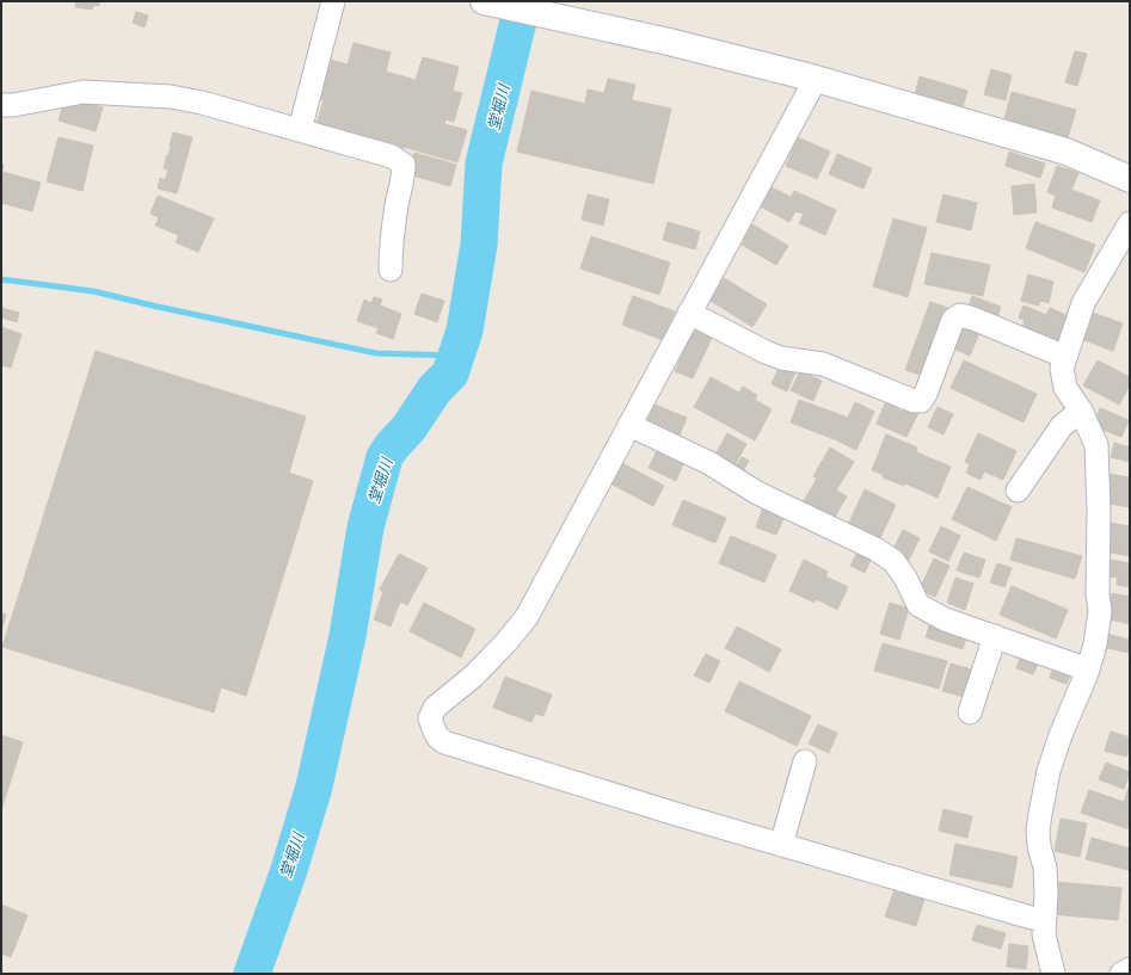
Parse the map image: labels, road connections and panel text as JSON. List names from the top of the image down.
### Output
{
  "water": ["堂堀川"]
}
